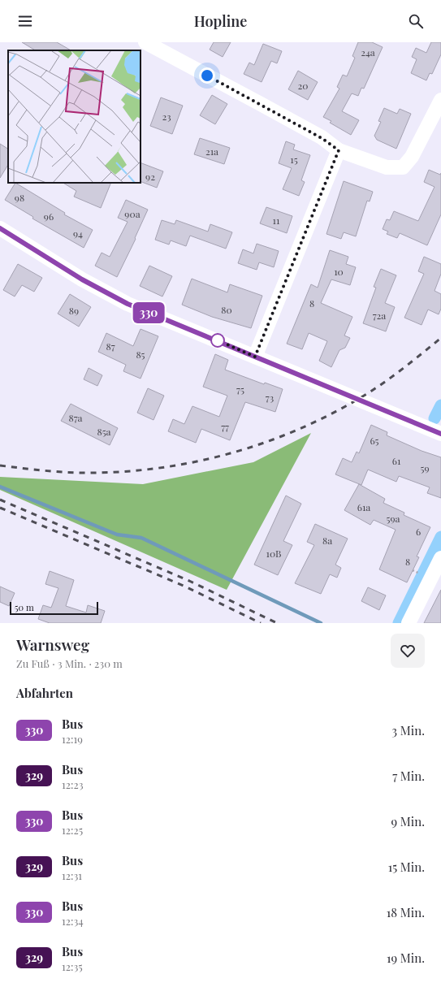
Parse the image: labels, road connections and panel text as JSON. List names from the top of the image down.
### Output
{
  "lines": ["bus line 330"],
  "house_numbers": [
    "24a",
    "20",
    "23",
    "21a",
    "15",
    "92",
    "98",
    "90a",
    "96",
    "11",
    "94",
    "10",
    "8",
    "80",
    "89",
    "72a",
    "87",
    "85",
    "75",
    "73",
    "87a",
    "77",
    "85a",
    "65",
    "61",
    "59",
    "61a",
    "59a",
    "6",
    "8a",
    "10B",
    "8"
  ],
  "scale_bar": "50 m",
  "page": {
    "header": "Hopline",
    "on_map": "330",
    "scale": "50 m",
    "heading": [
      ["Warnsweg", "Zu Fuß · 3 Min. · 230 m"],
      "Abfahrten"
    ],
    "list": [
      {
        "mark": "330",
        "name": "Bus",
        "note": "12:19",
        "value": "3 Min."
      },
      {
        "mark": "329",
        "name": "Bus",
        "note": "12:23",
        "value": "7 Min."
      },
      {
        "mark": "330",
        "name": "Bus",
        "note": "12:25",
        "value": "9 Min."
      },
      {
        "mark": "329",
        "name": "Bus",
        "note": "12:31",
        "value": "15 Min."
      },
      {
        "mark": "330",
        "name": "Bus",
        "note": "12:34",
        "value": "18 Min."
      },
      {
        "mark": "329",
        "name": "Bus",
        "note": "12:35",
        "value": "19 Min."
      }
    ]
  }
}
